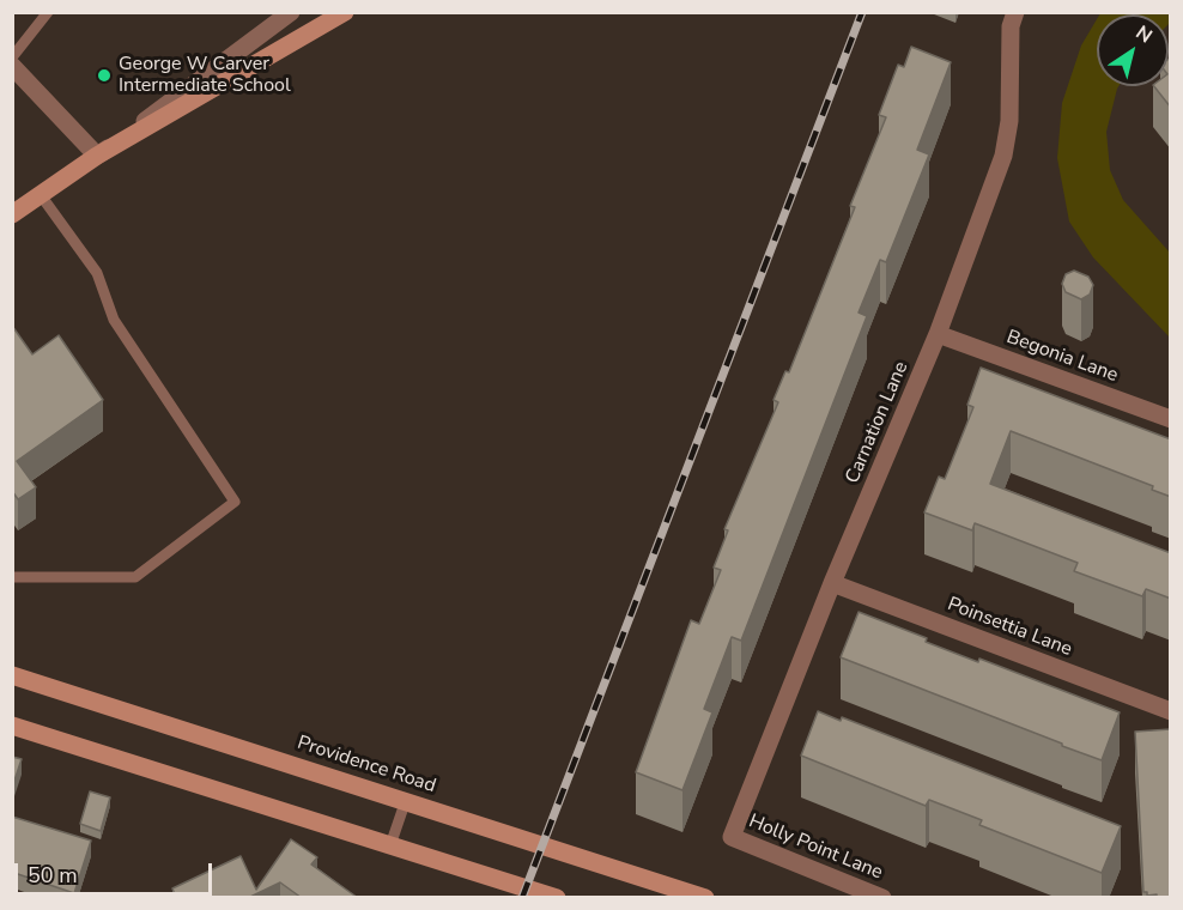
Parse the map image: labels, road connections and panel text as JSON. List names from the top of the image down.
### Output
{
  "streets": {
    "main road": ["Providence Road"],
    "street": [
      "Begonia Lane",
      "Carnation Lane",
      "Poinsettia Lane",
      "Holly Point Lane"
    ]
  },
  "crossings": [
    ["Begonia Lane", "Carnation Lane"],
    ["Carnation Lane", "Poinsettia Lane"],
    ["Carnation Lane", "Holly Point Lane"]
  ],
  "places": ["George W Carver Intermediate School"],
  "scale_bar": "50 m",
  "north": "top right"
}
